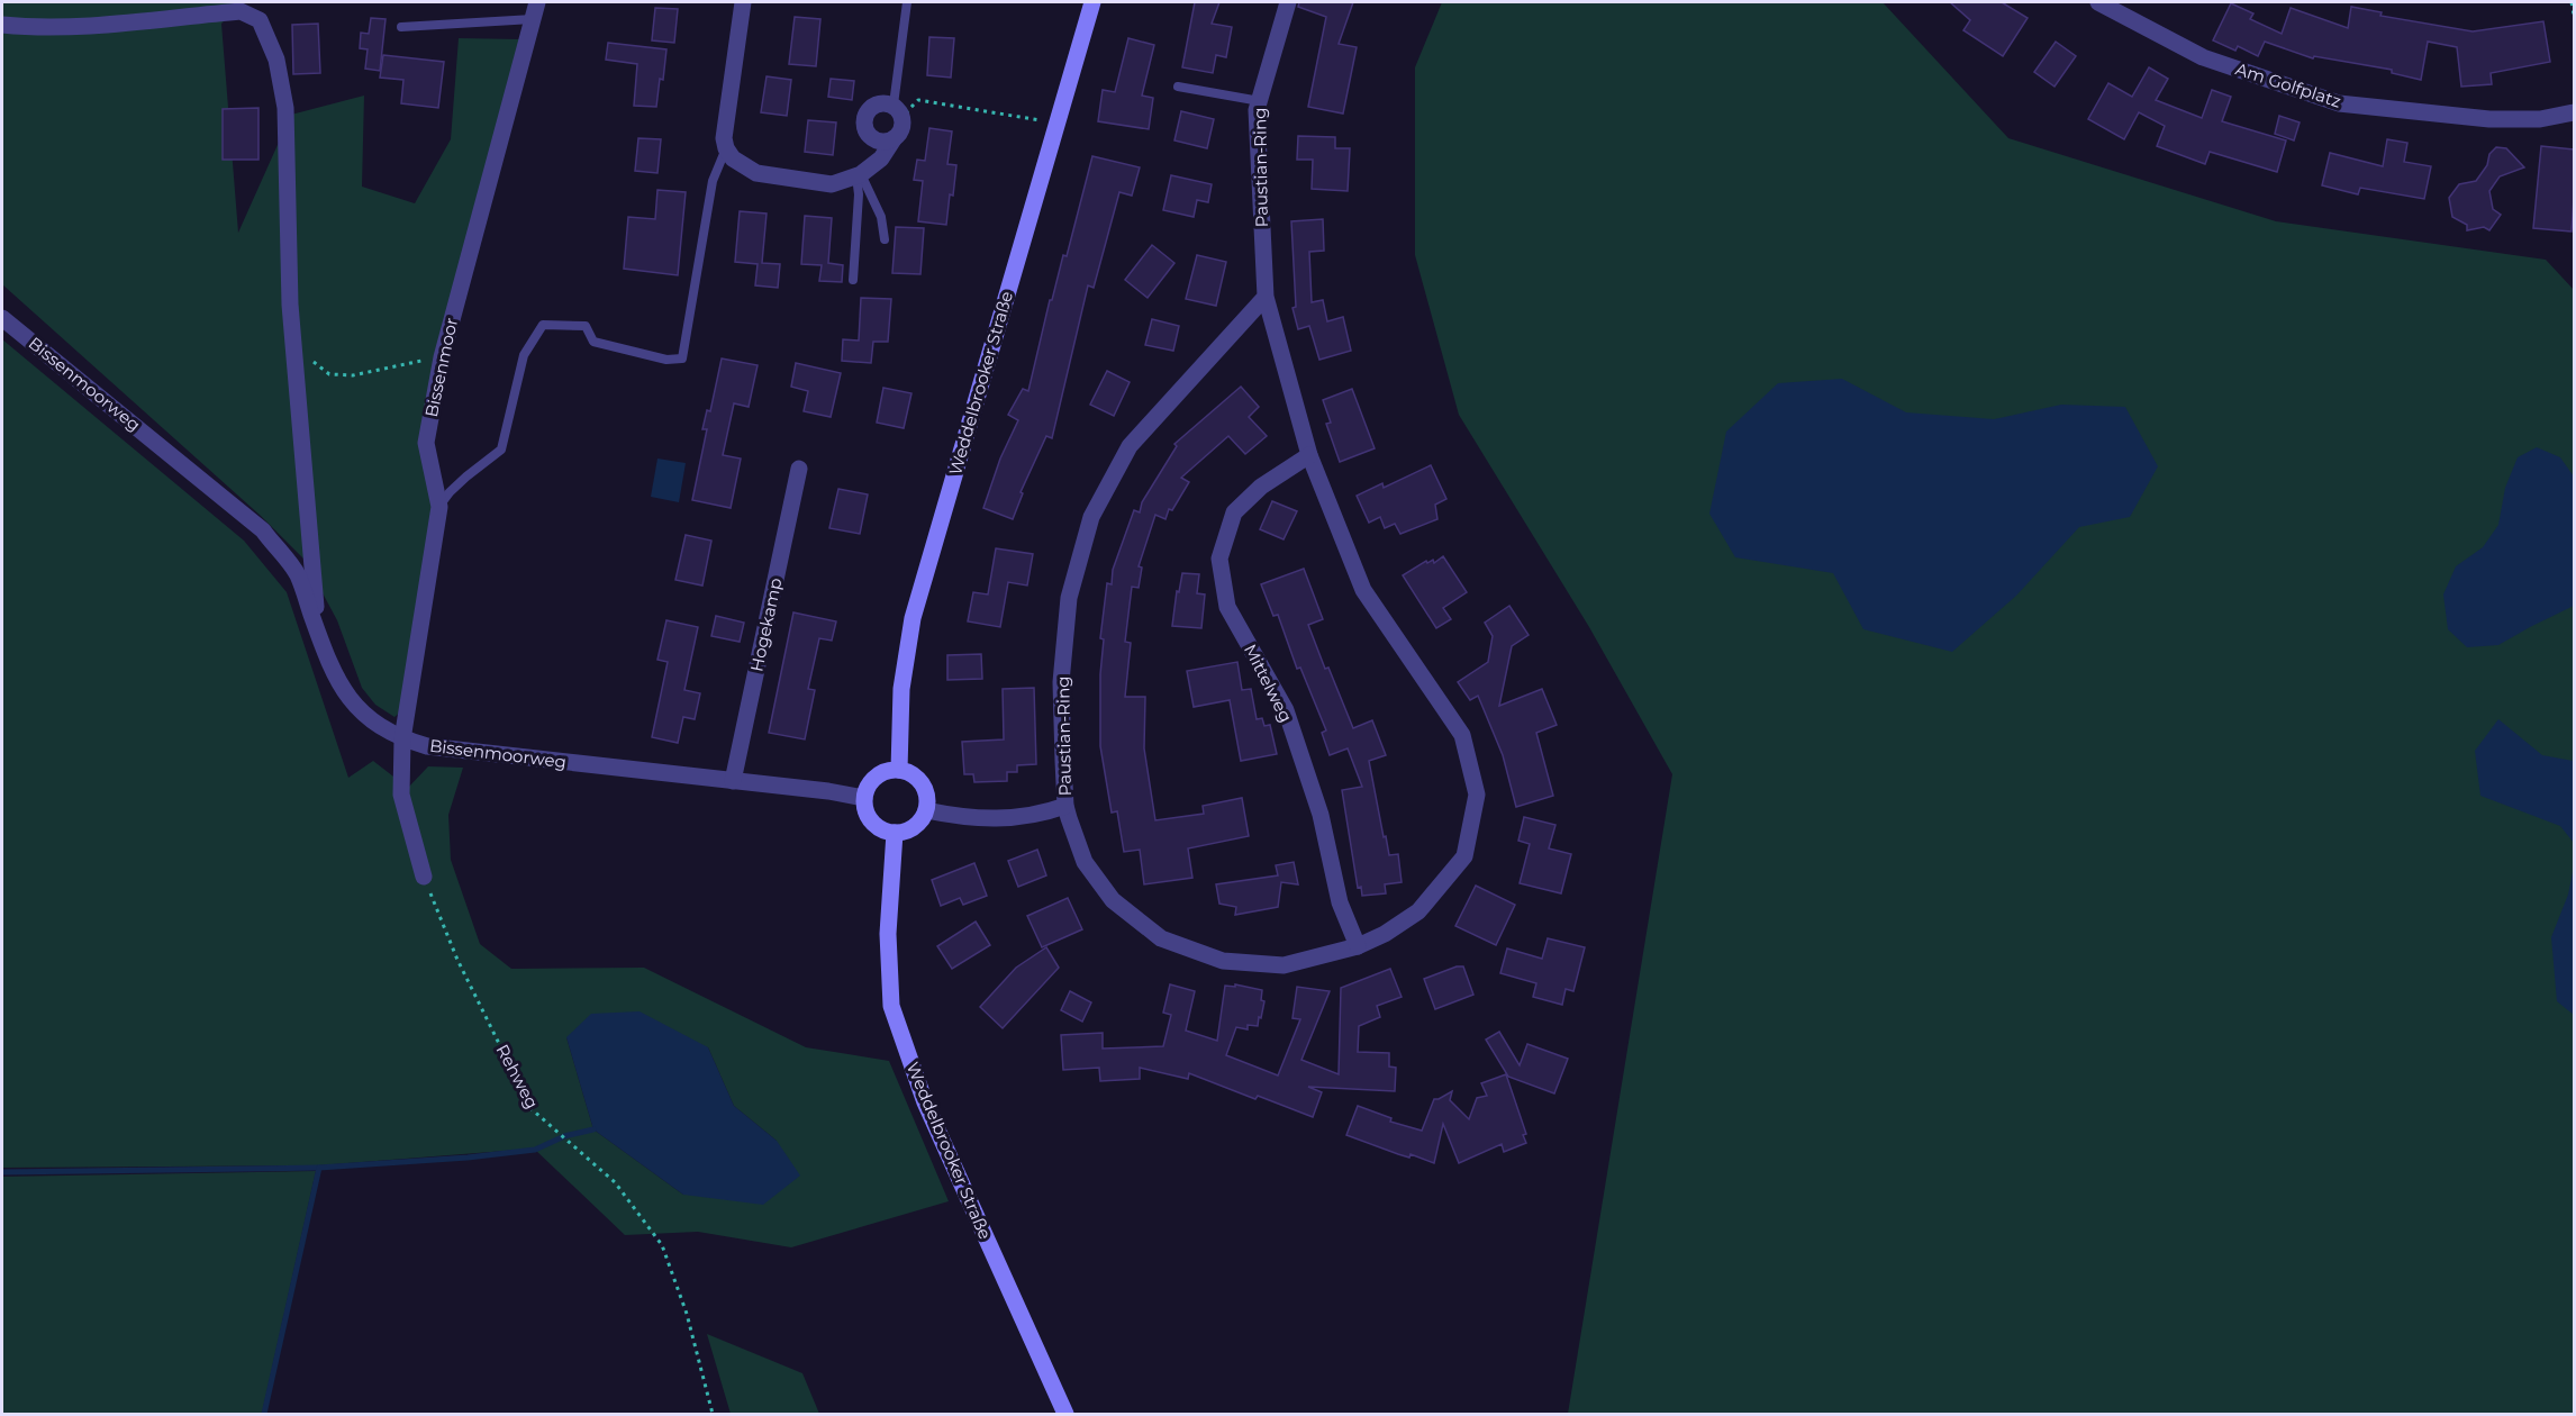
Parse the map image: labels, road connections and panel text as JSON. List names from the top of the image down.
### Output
{
  "streets": {
    "street": [
      "Am Golfplatz",
      "Paustian-Ring",
      "Bissenmoor",
      "Weddelbrooker Straße",
      "Bissenmoorweg",
      "Hogekamp",
      "Mittelweg"
    ],
    "path": ["Rehweg"]
  },
  "crossings": [
    ["Paustian-Ring", "Mittelweg"],
    ["Bissenmoor", "Bissenmoorweg"],
    ["Weddelbrooker Straße", "Bissenmoorweg"],
    ["Bissenmoorweg", "Hogekamp"]
  ]
}
